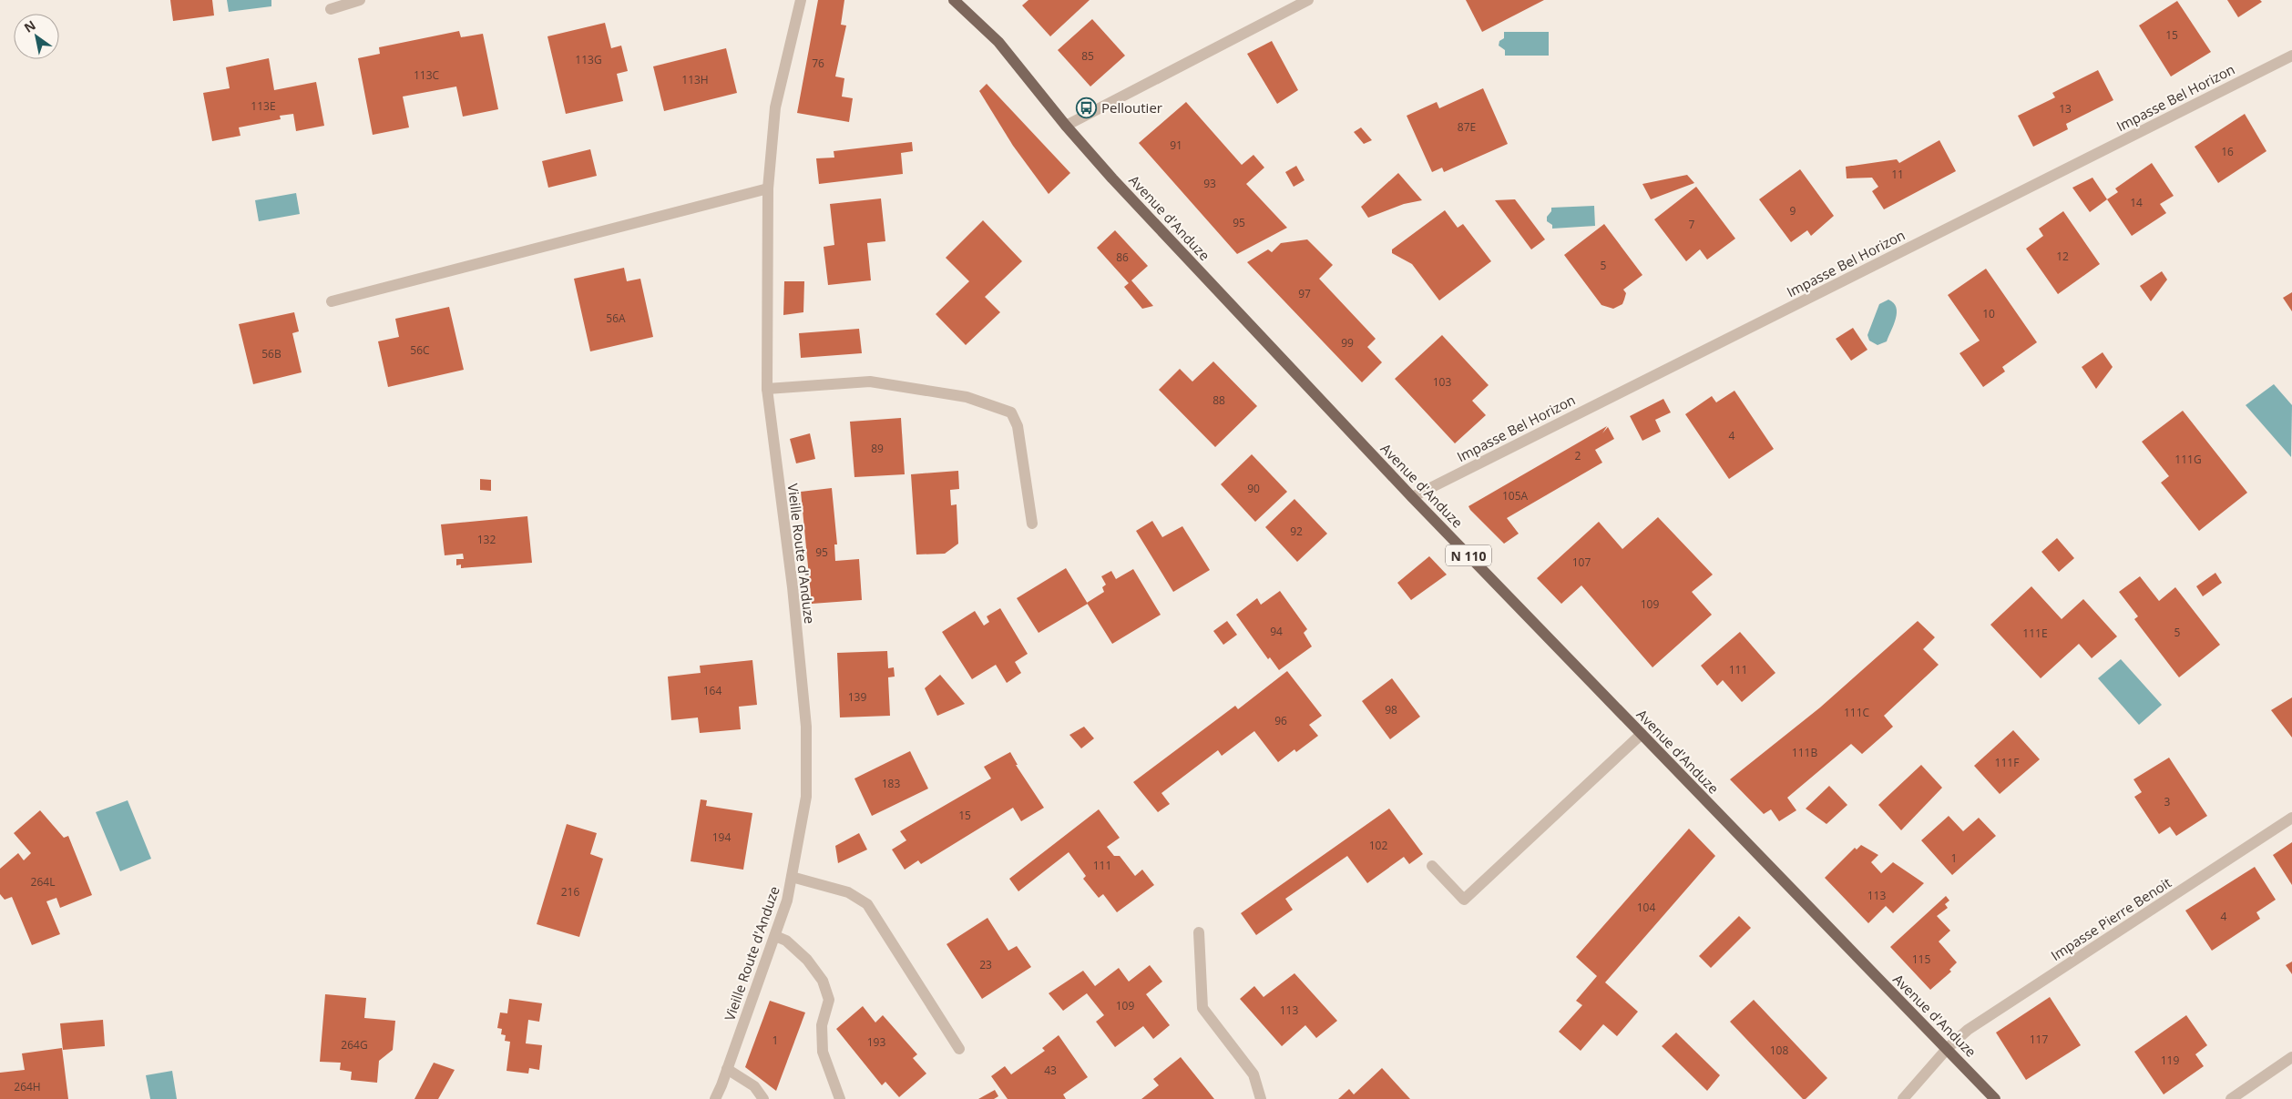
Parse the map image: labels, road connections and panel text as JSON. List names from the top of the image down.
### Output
{
  "streets": {
    "main road": ["Avenue d'Anduze", "N 110"],
    "street": ["Impasse Bel Horizon", "Vieille Route d'Anduze", "Impasse Pierre Benoit"]
  },
  "crossings": [
    ["Impasse Bel Horizon", "Avenue d'Anduze"],
    ["Avenue d'Anduze", "Impasse Pierre Benoit"]
  ],
  "places": {
    "bus stop": ["Pelloutier"]
  },
  "house_numbers": [
    "15",
    "85",
    "113G",
    "76",
    "113C",
    "113H",
    "113E",
    "13",
    "87E",
    "91",
    "16",
    "11",
    "93",
    "14",
    "9",
    "95",
    "7",
    "12",
    "86",
    "5",
    "97",
    "10",
    "56A",
    "99",
    "56C",
    "56B",
    "103",
    "88",
    "4",
    "89",
    "2",
    "111G",
    "90",
    "105A",
    "92",
    "132",
    "95",
    "107",
    "109",
    "94",
    "5",
    "111E",
    "111",
    "164",
    "139",
    "98",
    "111C",
    "96",
    "111B",
    "111F",
    "183",
    "3",
    "15",
    "194",
    "102",
    "1",
    "111",
    "264L",
    "216",
    "113",
    "104",
    "4",
    "115",
    "23",
    "109",
    "113",
    "117",
    "1",
    "193",
    "264G",
    "108",
    "119",
    "43",
    "264H"
  ],
  "north": "top left"
}
